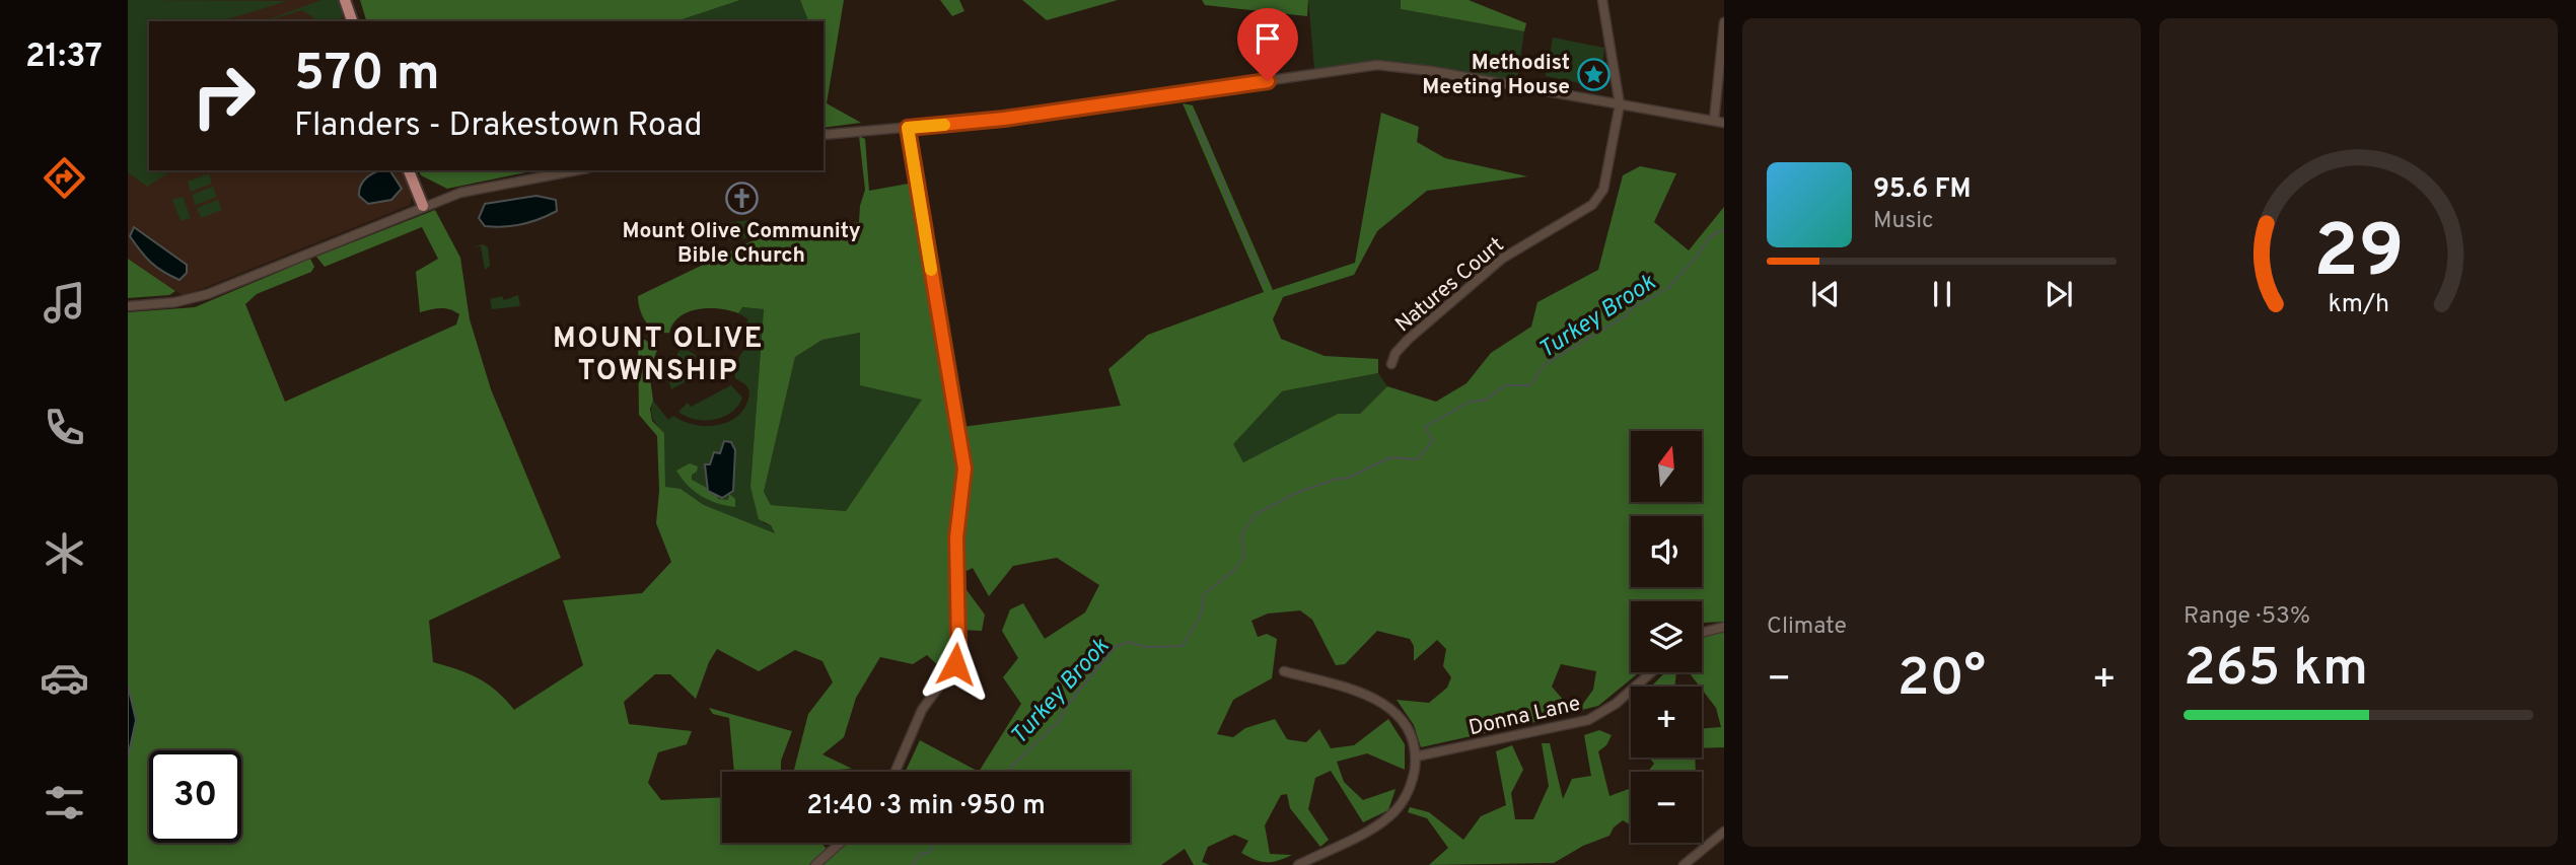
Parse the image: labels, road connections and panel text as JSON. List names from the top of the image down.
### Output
{
  "streets": {
    "street": ["Natures Court", "Donna Lane"]
  },
  "districts": ["MOUNT OLIVE TOWNSHIP"],
  "water": ["Turkey Brook"],
  "places": {
    "place": ["Methodist Meeting House"],
    "church": ["Mount Olive Community Bible Church"]
  },
  "north": "top",
  "page": {
    "tabs": "21:37",
    "turn": ["570 m", "Flanders - Drakestown Road"],
    "song": ["95.6 FM", "Music"],
    "map_buttons": ["+", "−"],
    "tile": [
      "Climate",
      ["Range · 53%", "265 km"]
    ],
    "heat": ["−", "20°", "+"],
    "limit": "30",
    "trip": "21:40 · 3 min · 950 m",
    "gauge": ["29", "km/h"]
  }
}
